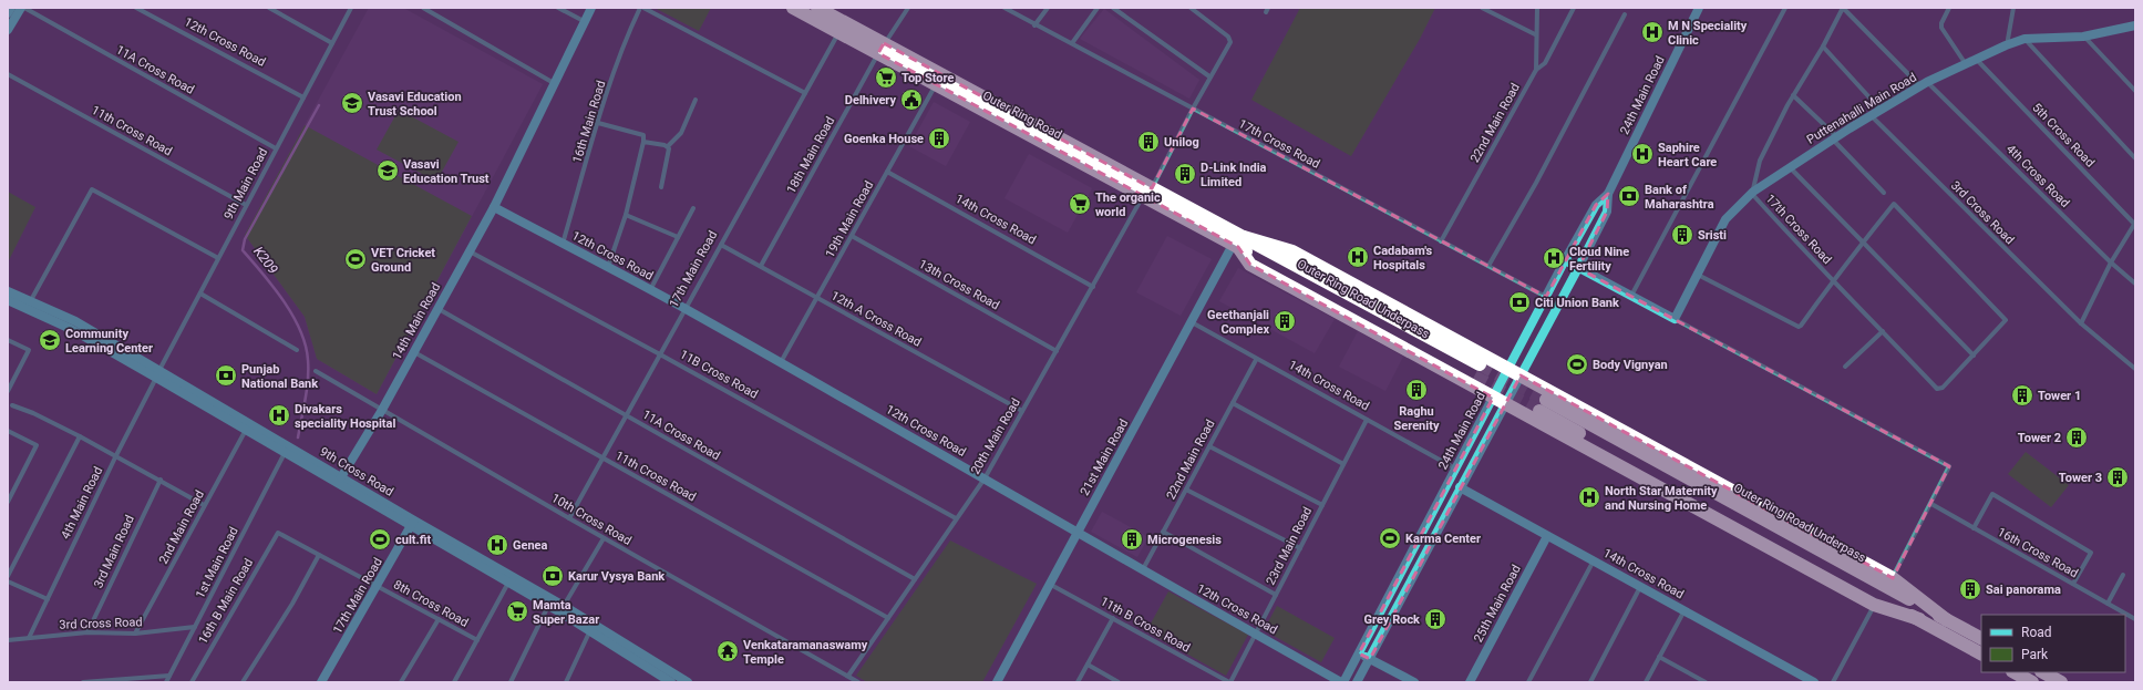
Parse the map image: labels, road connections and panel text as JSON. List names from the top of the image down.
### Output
{
  "streets": {
    "highway": ["Outer Ring Road", "Outer Ring Road Underpass"],
    "main road": [
      "12th Cross Road",
      "24th Main Road",
      "Puttenahalli Main Road",
      "14th Cross Road",
      "17th Main Road",
      "14th Main Road",
      "21st Main Road",
      "9th Cross Road",
      "25th Main Road"
    ],
    "street": [
      "11A Cross Road",
      "16th Main Road",
      "22nd Main Road",
      "11th Cross Road",
      "5th Cross Road",
      "17th Cross Road",
      "18th Main Road",
      "4th Cross Road",
      "9th Main Road",
      "3rd Cross Road",
      "19th Main Road",
      "13th Cross Road",
      "12th A Cross Road",
      "11B Cross Road",
      "20th Main Road",
      "4th Main Road",
      "10th Cross Road",
      "2nd Main Road",
      "23rd Main Road",
      "3rd Main Road",
      "16th Cross Road",
      "1st Main Road",
      "16th B Main Road",
      "8th Cross Road",
      "11th B Cross Road"
    ]
  },
  "crossings": [
    ["12th Cross Road", "24th Main Road"],
    ["12th Cross Road", "16th Main Road"],
    ["12th Cross Road", "22nd Main Road"],
    ["12th Cross Road", "9th Main Road"],
    ["12th Cross Road", "19th Main Road"],
    ["12th Cross Road", "17th Main Road"],
    ["12th Cross Road", "14th Main Road"],
    ["12th Cross Road", "20th Main Road"],
    ["12th Cross Road", "21st Main Road"],
    ["12th Cross Road", "23rd Main Road"],
    ["11A Cross Road", "9th Main Road"],
    ["11A Cross Road", "17th Main Road"],
    ["11A Cross Road", "14th Main Road"],
    ["11A Cross Road", "20th Main Road"],
    ["24th Main Road", "17th Cross Road"],
    ["24th Main Road", "14th Cross Road"],
    ["Puttenahalli Main Road", "5th Cross Road"],
    ["Puttenahalli Main Road", "17th Cross Road"],
    ["Puttenahalli Main Road", "4th Cross Road"],
    ["Puttenahalli Main Road", "3rd Cross Road"],
    ["Outer Ring Road", "18th Main Road"],
    ["Outer Ring Road", "19th Main Road"],
    ["Outer Ring Road", "17th Main Road"],
    ["Outer Ring Road", "Outer Ring Road Underpass"],
    ["Outer Ring Road", "20th Main Road"],
    ["Outer Ring Road", "21st Main Road"],
    ["22nd Main Road", "17th Cross Road"],
    ["22nd Main Road", "14th Cross Road"],
    ["11th Cross Road", "9th Main Road"],
    ["11th Cross Road", "17th Main Road"],
    ["11th Cross Road", "14th Main Road"],
    ["11th Cross Road", "20th Main Road"],
    ["17th Cross Road", "4th Cross Road"],
    ["17th Cross Road", "20th Main Road"],
    ["18th Main Road", "12th A Cross Road"],
    ["9th Main Road", "9th Cross Road"],
    ["9th Main Road", "4th Main Road"],
    ["3rd Cross Road", "4th Main Road"],
    ["3rd Cross Road", "2nd Main Road"],
    ["3rd Cross Road", "3rd Main Road"],
    ["3rd Cross Road", "1st Main Road"],
    ["19th Main Road", "14th Cross Road"],
    ["19th Main Road", "13th Cross Road"],
    ["19th Main Road", "12th A Cross Road"],
    ["14th Cross Road", "20th Main Road"],
    ["14th Cross Road", "21st Main Road"],
    ["14th Cross Road", "23rd Main Road"],
    ["14th Cross Road", "25th Main Road"],
    ["17th Main Road", "12th A Cross Road"],
    ["17th Main Road", "11B Cross Road"],
    ["17th Main Road", "9th Cross Road"],
    ["17th Main Road", "10th Cross Road"],
    ["17th Main Road", "8th Cross Road"],
    ["13th Cross Road", "20th Main Road"],
    ["Outer Ring Road Underpass", "21st Main Road"],
    ["12th A Cross Road", "20th Main Road"],
    ["14th Main Road", "11B Cross Road"],
    ["14th Main Road", "9th Cross Road"],
    ["14th Main Road", "10th Cross Road"],
    ["11B Cross Road", "20th Main Road"],
    ["20th Main Road", "10th Cross Road"],
    ["21st Main Road", "11th B Cross Road"],
    ["9th Cross Road", "4th Main Road"],
    ["9th Cross Road", "2nd Main Road"],
    ["9th Cross Road", "1st Main Road"],
    ["23rd Main Road", "11th B Cross Road"],
    ["16th B Main Road", "8th Cross Road"]
  ],
  "water": ["K209"],
  "places": {
    "hospital": [
      "M N Speciality Clinic",
      "Saphire Heart Care",
      "Cadabam's Hospitals",
      "Cloud Nine Fertility",
      "Divakars speciality Hospital",
      "North Star Maternity and Nursing Home",
      "Genea"
    ],
    "supermarket": ["Top Store", "The organic world", "Mamta Super Bazar"],
    "public building": ["Delhivery"],
    "school or university": ["Vasavi Education Trust School", "Vasavi Education Trust", "Community Learning Center"],
    "building": [
      "Goenka House",
      "Unilog",
      "D-Link India Limited",
      "Sristi",
      "Geethanjali Complex",
      "Raghu Serenity",
      "Tower 1",
      "Tower 2",
      "Tower 3",
      "Microgenesis",
      "Sai panorama",
      "Grey Rock"
    ],
    "bank": [
      "Bank of Maharashtra",
      "Citi Union Bank",
      "Punjab National Bank",
      "Karur Vysya Bank"
    ],
    "sports": [
      "VET Cricket Ground",
      "Body Vignyan",
      "Karma Center",
      "cult.fit"
    ],
    "temple": ["Venkataramanaswamy Temple"]
  },
  "legend": ["Road", "Park"]
}
